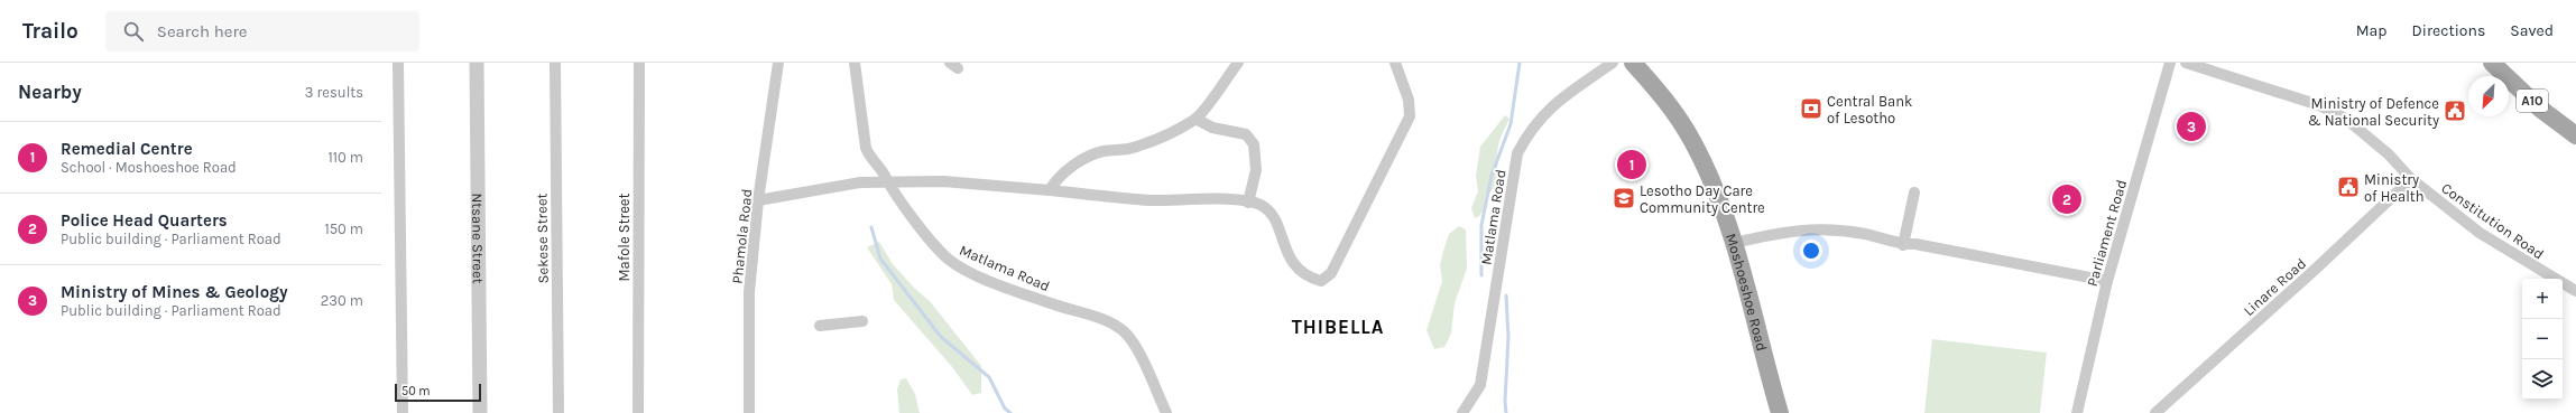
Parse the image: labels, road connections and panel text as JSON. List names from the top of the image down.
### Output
{
  "streets": {
    "main road": ["A10", "Moshoeshoe Road"],
    "street": [
      "Matlama Road",
      "Constitution Road",
      "Parliament Road",
      "Phamola Road",
      "Ntsane Street",
      "Mafole Street",
      "Sekese Street",
      "Linare Road"
    ]
  },
  "crossings": [
    ["Constitution Road", "Linare Road"]
  ],
  "districts": ["THIBELLA"],
  "places": {
    "bank": ["Central Bank of Lesotho"],
    "public building": ["Ministry of Defence & National Security", "Ministry of Health"],
    "school or university": ["Lesotho Day Care Community Centre"]
  },
  "scale_bar": "50 m",
  "north": "bottom left",
  "page": {
    "header": "Trailo",
    "search": "Search here",
    "nav": ["Map", "Directions", "Saved"],
    "heading": ["Nearby", "3 results"],
    "pins": ["3", "1", "2"],
    "list": [
      {
        "mark": "1",
        "name": "Remedial Centre",
        "note": "School · Moshoeshoe Road",
        "value": "110 m"
      },
      {
        "mark": "2",
        "name": "Police Head Quarters",
        "note": "Public building · Parliament Road",
        "value": "150 m"
      },
      {
        "mark": "3",
        "name": "Ministry of Mines & Geology",
        "note": "Public building · Parliament Road",
        "value": "230 m"
      }
    ],
    "map_buttons": ["+", "−"],
    "scale": "50 m"
  }
}
